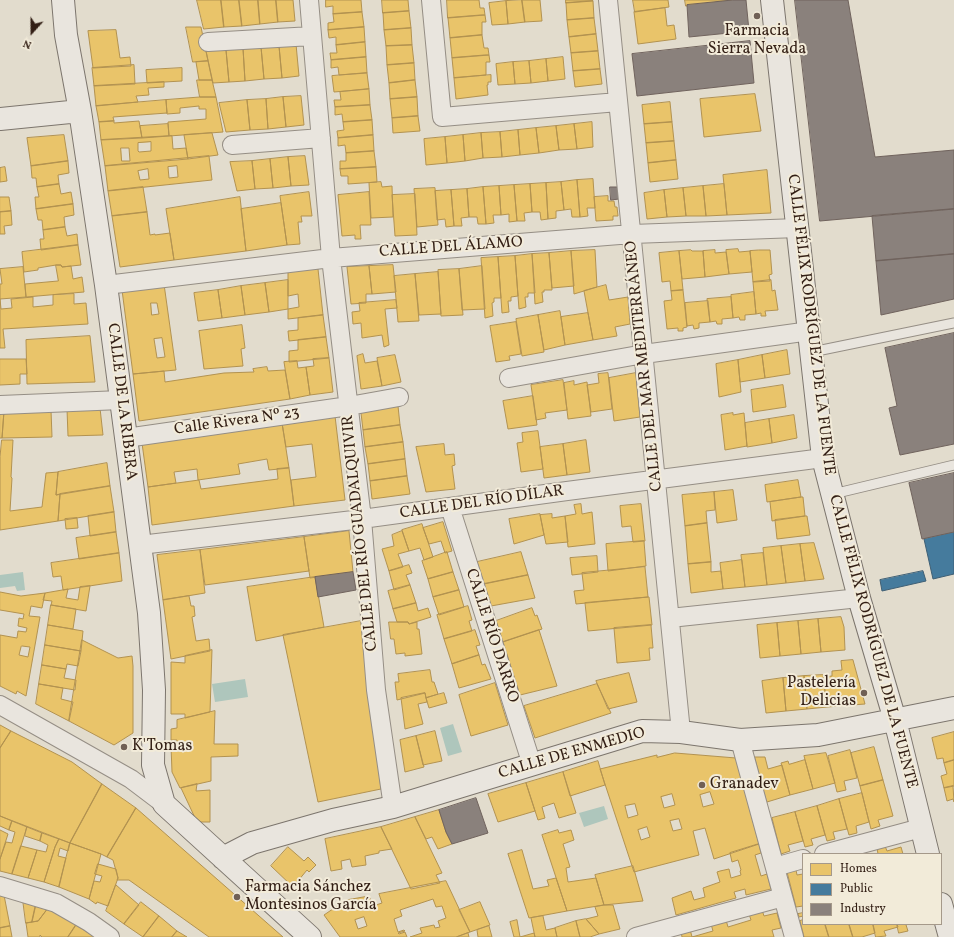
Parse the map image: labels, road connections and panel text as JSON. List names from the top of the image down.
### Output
{
  "streets": {
    "street": [
      "CALLE DEL ÁLAMO",
      "CALLE FÉLIX RODRÍGUEZ DE LA FUENTE",
      "CALLE DEL MAR MEDITERRÁNEO",
      "CALLE DE LA RIBERA",
      "Calle Rivera Nº 23",
      "CALLE DEL RÍO DÍLAR",
      "CALLE DEL RÍO GUADALQUIVIR",
      "CALLE RÍO DARRO",
      "CALLE DE ENMEDIO"
    ]
  },
  "crossings": [
    ["CALLE DEL ÁLAMO", "CALLE FÉLIX RODRÍGUEZ DE LA FUENTE"],
    ["CALLE DEL ÁLAMO", "CALLE DEL MAR MEDITERRÁNEO"],
    ["CALLE DEL ÁLAMO", "CALLE DE LA RIBERA"],
    ["CALLE DEL ÁLAMO", "CALLE DEL RÍO GUADALQUIVIR"],
    ["CALLE FÉLIX RODRÍGUEZ DE LA FUENTE", "CALLE DEL RÍO DÍLAR"],
    ["CALLE FÉLIX RODRÍGUEZ DE LA FUENTE", "CALLE DE ENMEDIO"],
    ["CALLE DEL MAR MEDITERRÁNEO", "CALLE DEL RÍO DÍLAR"],
    ["CALLE DEL MAR MEDITERRÁNEO", "CALLE DE ENMEDIO"],
    ["CALLE DE LA RIBERA", "Calle Rivera Nº 23"],
    ["CALLE DE LA RIBERA", "CALLE DEL RÍO DÍLAR"],
    ["Calle Rivera Nº 23", "CALLE DEL RÍO GUADALQUIVIR"],
    ["CALLE DEL RÍO DÍLAR", "CALLE DEL RÍO GUADALQUIVIR"],
    ["CALLE DEL RÍO DÍLAR", "CALLE RÍO DARRO"],
    ["CALLE DEL RÍO GUADALQUIVIR", "CALLE DE ENMEDIO"],
    ["CALLE RÍO DARRO", "CALLE DE ENMEDIO"]
  ],
  "places": [
    "Farmacia Sierra Nevada",
    "Pastelería Delicias",
    "K'Tomas",
    "Granadev",
    "Farmacia Sánchez Montesinos García"
  ],
  "legend": ["Homes", "Public", "Industry"],
  "north": "bottom"
}
